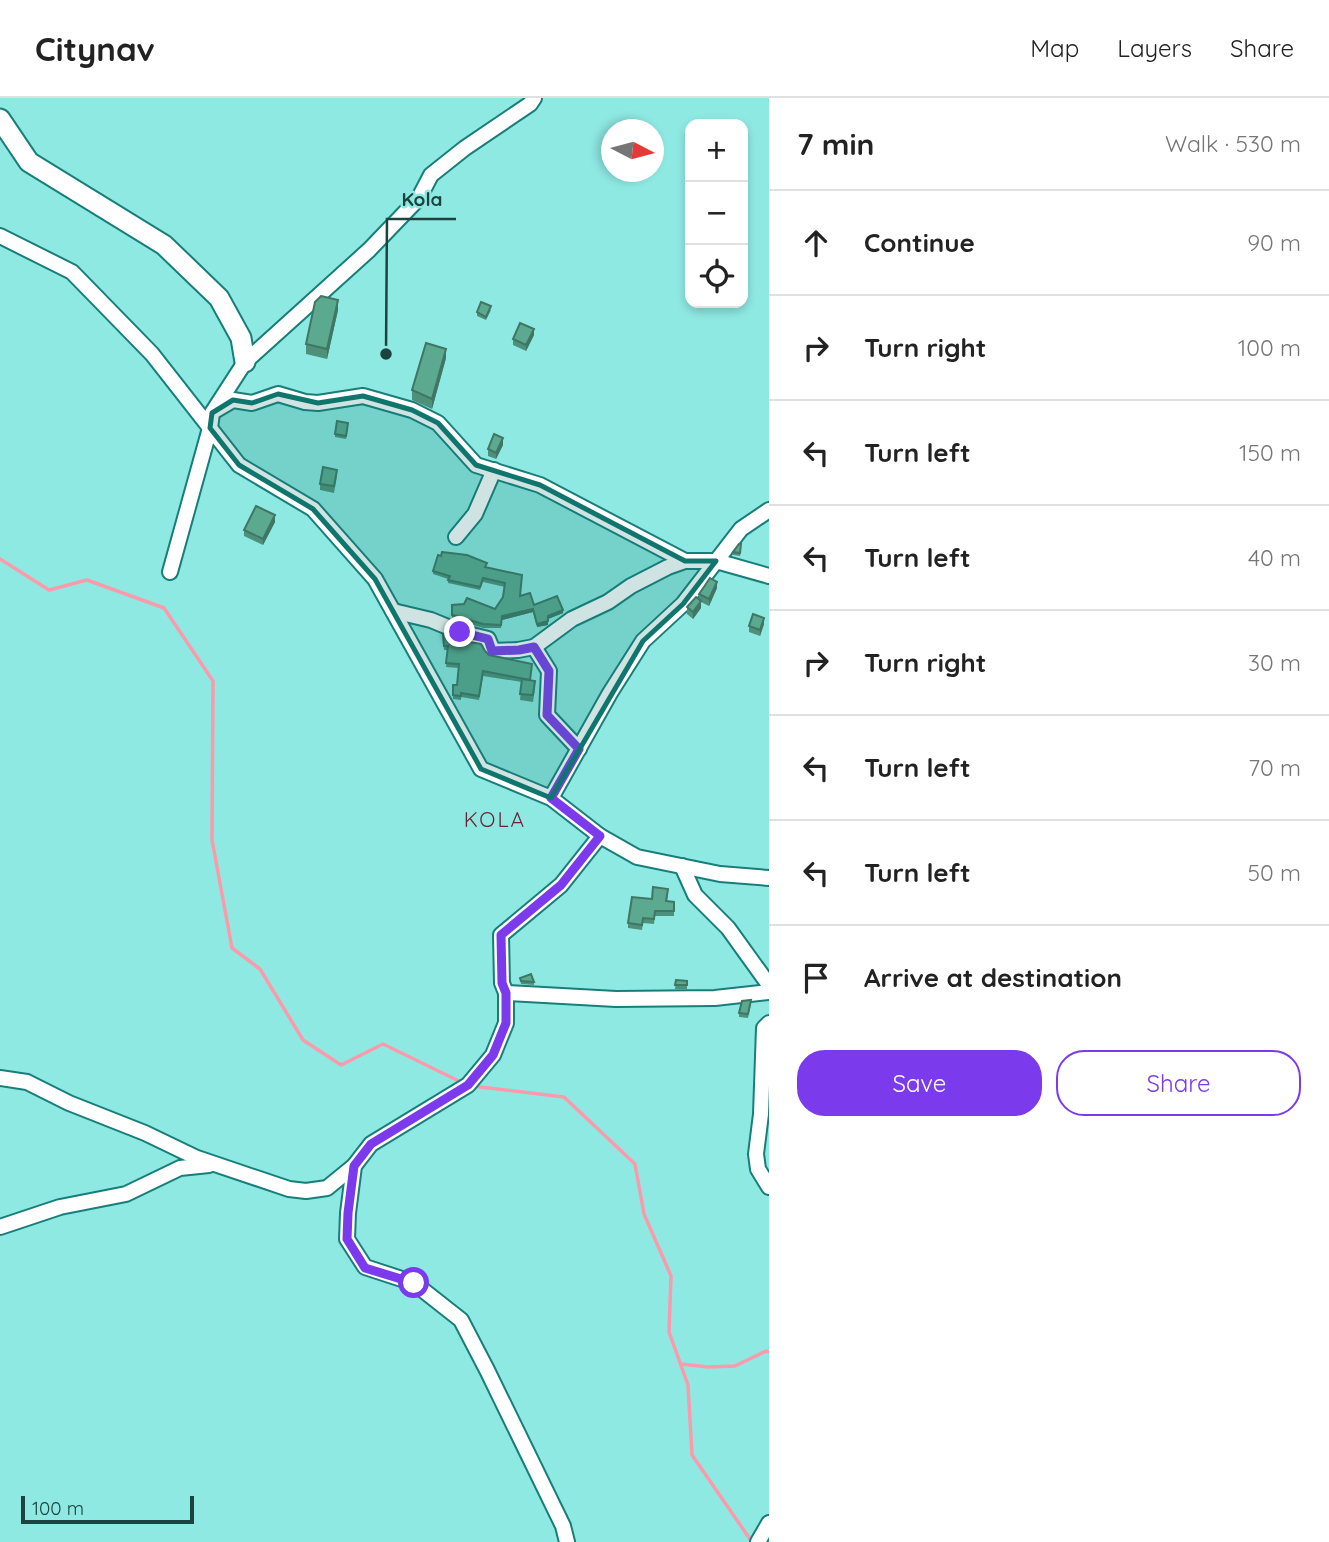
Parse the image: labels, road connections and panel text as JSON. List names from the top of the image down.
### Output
{
  "districts": ["KOLA"],
  "places": ["Kola"],
  "scale_bar": "100 m",
  "north": "right",
  "page": {
    "header": "Citynav",
    "nav": ["Map", "Layers", "Share"],
    "heading": ["7 min", "Walk · 530 m"],
    "map_buttons": ["+", "−"],
    "list": [
      ["Continue", "90 m"],
      ["Turn right", "100 m"],
      ["Turn left", "150 m"],
      ["Turn left", "40 m"],
      ["Turn right", "30 m"],
      ["Turn left", "70 m"],
      ["Turn left", "50 m"],
      "Arrive at destination"
    ],
    "buttons": ["Save", "Share"],
    "scale": "100 m"
  }
}
